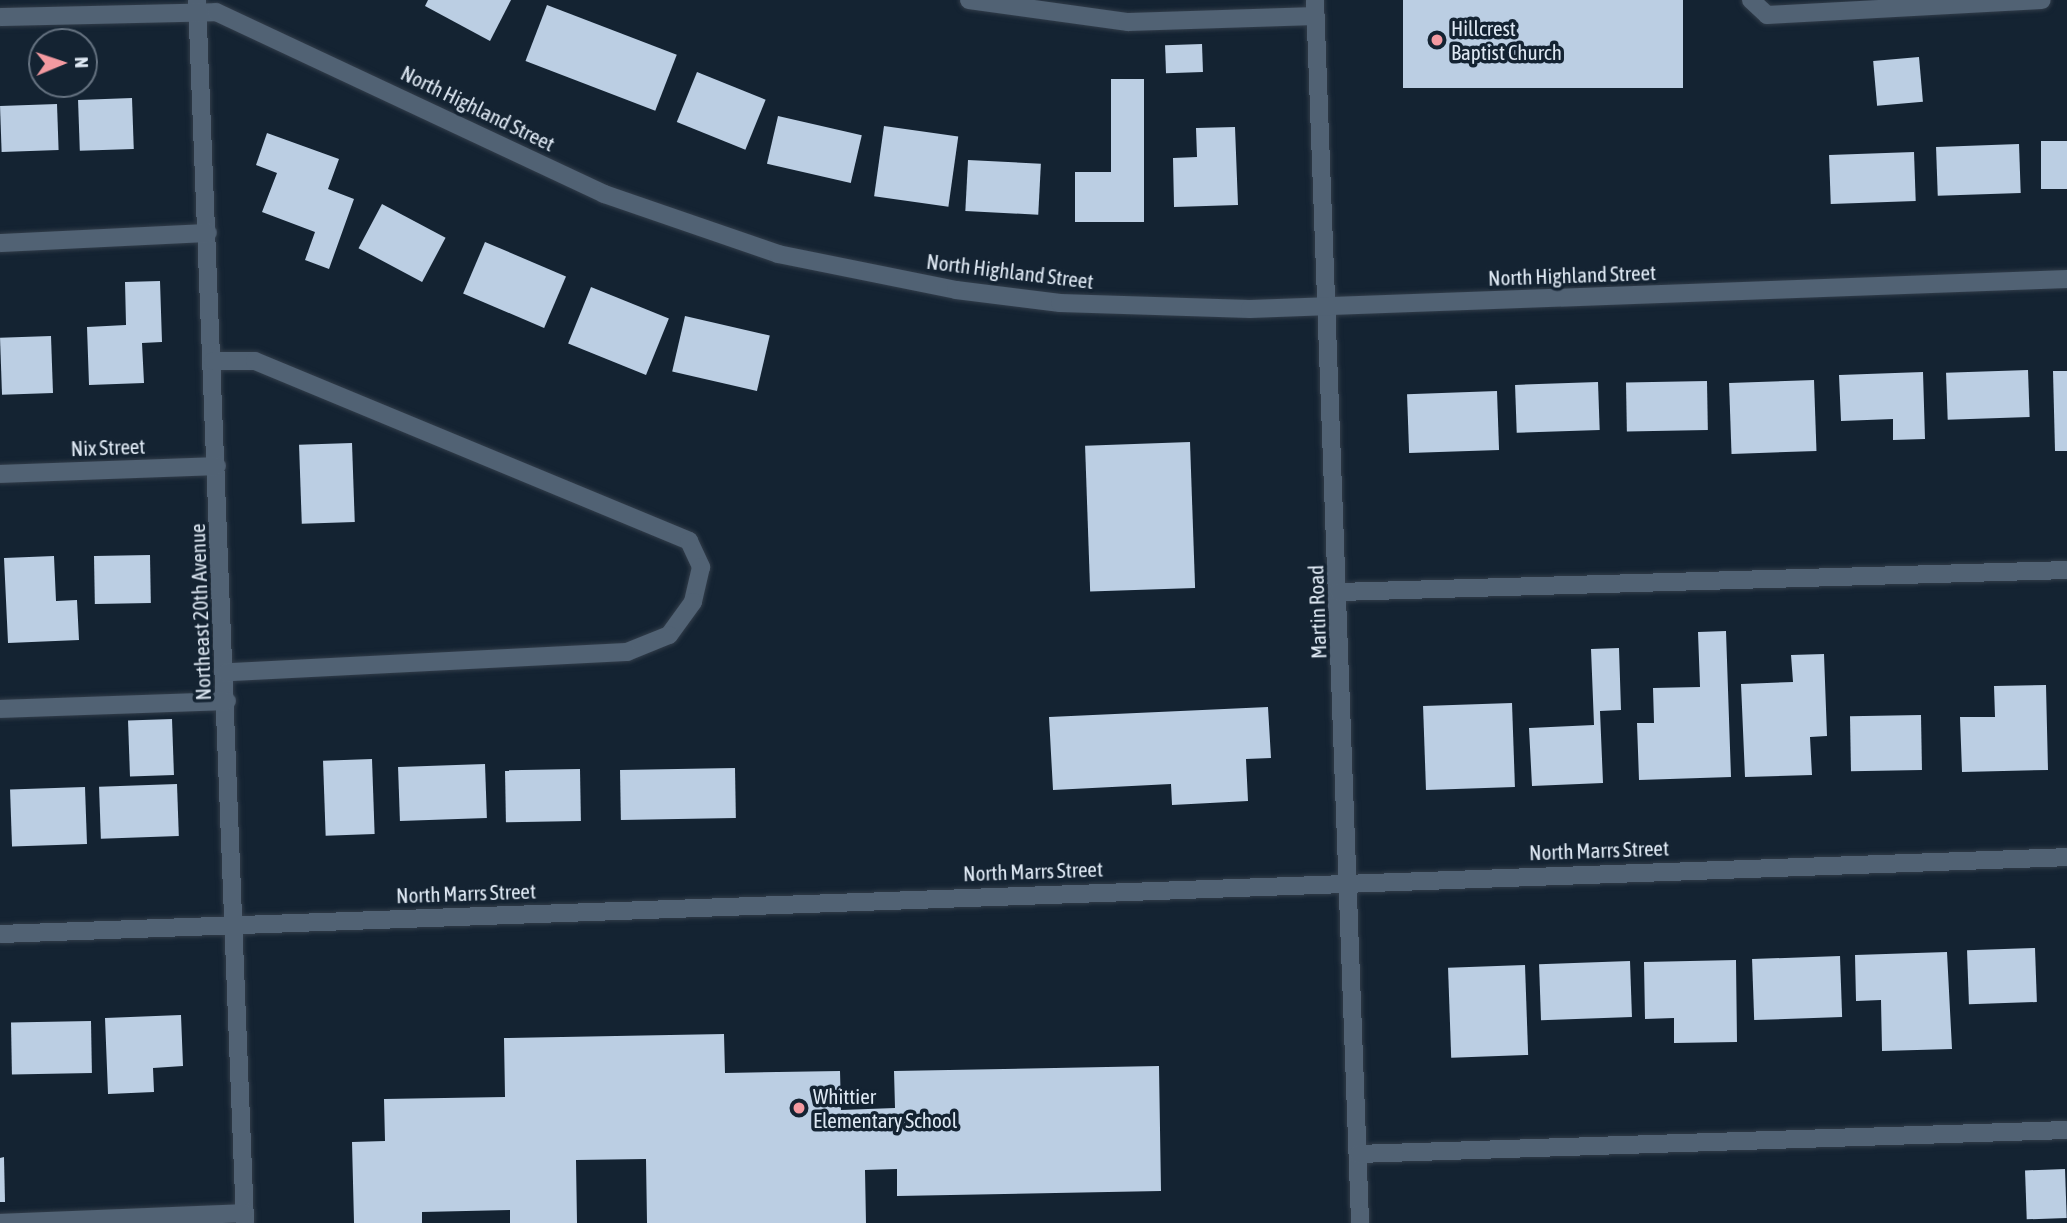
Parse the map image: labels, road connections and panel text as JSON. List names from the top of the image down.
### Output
{
  "streets": {
    "street": [
      "North Highland Street",
      "Nix Street",
      "Northeast 20th Avenue",
      "Martin Road",
      "North Marrs Street"
    ]
  },
  "crossings": [
    ["North Highland Street", "Northeast 20th Avenue"],
    ["North Highland Street", "Martin Road"],
    ["Nix Street", "Northeast 20th Avenue"],
    ["Northeast 20th Avenue", "North Marrs Street"],
    ["Martin Road", "North Marrs Street"]
  ],
  "places": ["Hillcrest Baptist Church", "Whittier Elementary School"],
  "north": "right"
}
